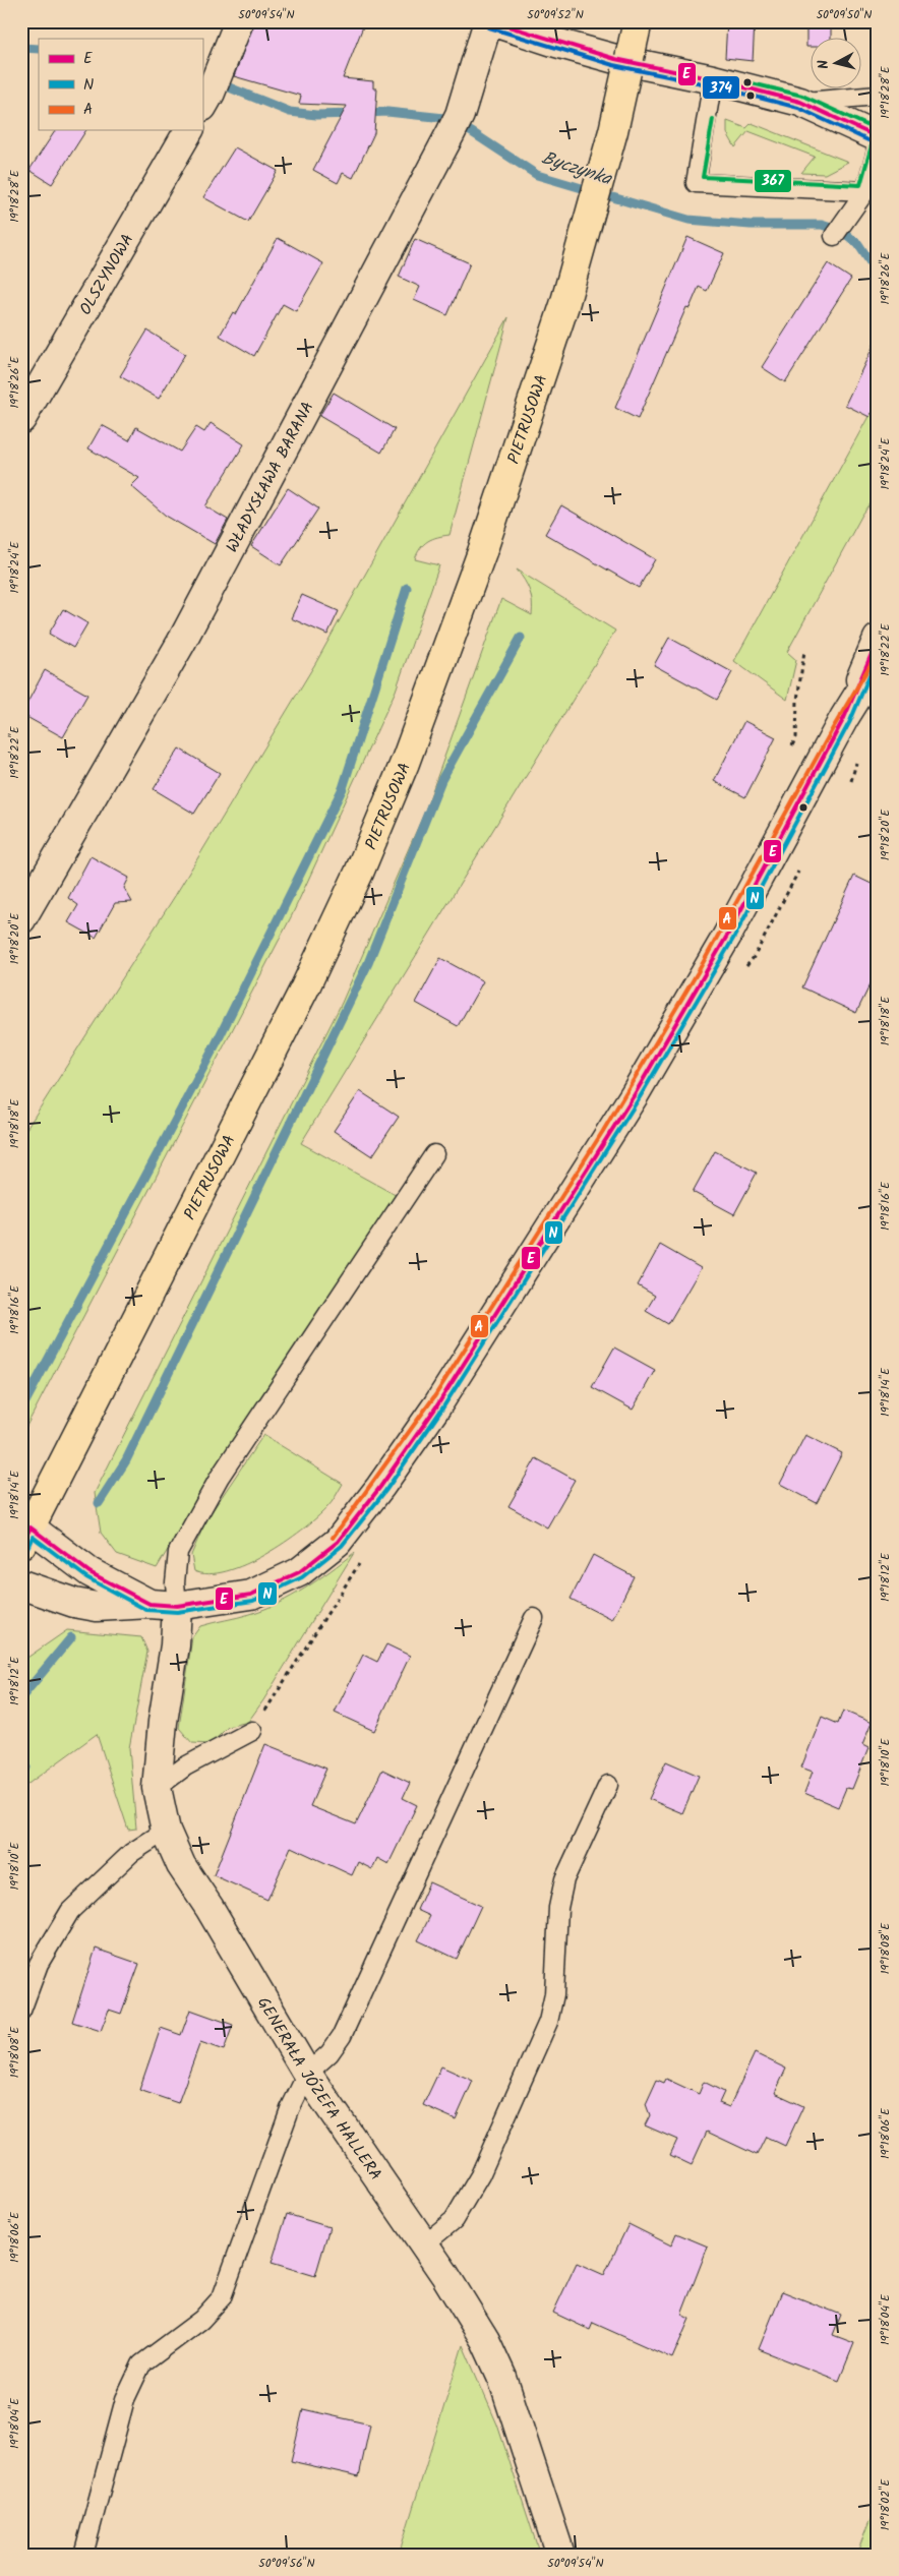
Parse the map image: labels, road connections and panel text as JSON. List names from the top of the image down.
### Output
{
  "streets": {
    "main road": ["PIETRUSOWA"],
    "street": ["OLSZYNOWA", "WŁADYSŁAWA BARANA", "GENERAŁA JÓZEFA HALLERA"]
  },
  "water": ["Byczynka"],
  "lines": [
    "transit line E",
    "transit line 374",
    "transit line 367",
    "transit line N",
    "transit line A"
  ],
  "legend": ["E", "N", "A"],
  "north": "left",
  "coordinates": [
    "50°09'54\"N",
    "50°09'52\"N",
    "50°09'50\"N",
    "19°18'28\"E",
    "19°18'26\"E",
    "19°18'24\"E",
    "19°18'22\"E",
    "19°18'20\"E",
    "19°18'18\"E",
    "19°18'16\"E",
    "19°18'14\"E",
    "19°18'12\"E",
    "19°18'10\"E",
    "19°18'08\"E",
    "19°18'06\"E",
    "19°18'04\"E",
    "19°18'02\"E",
    "50°09'56\"N"
  ]
}
